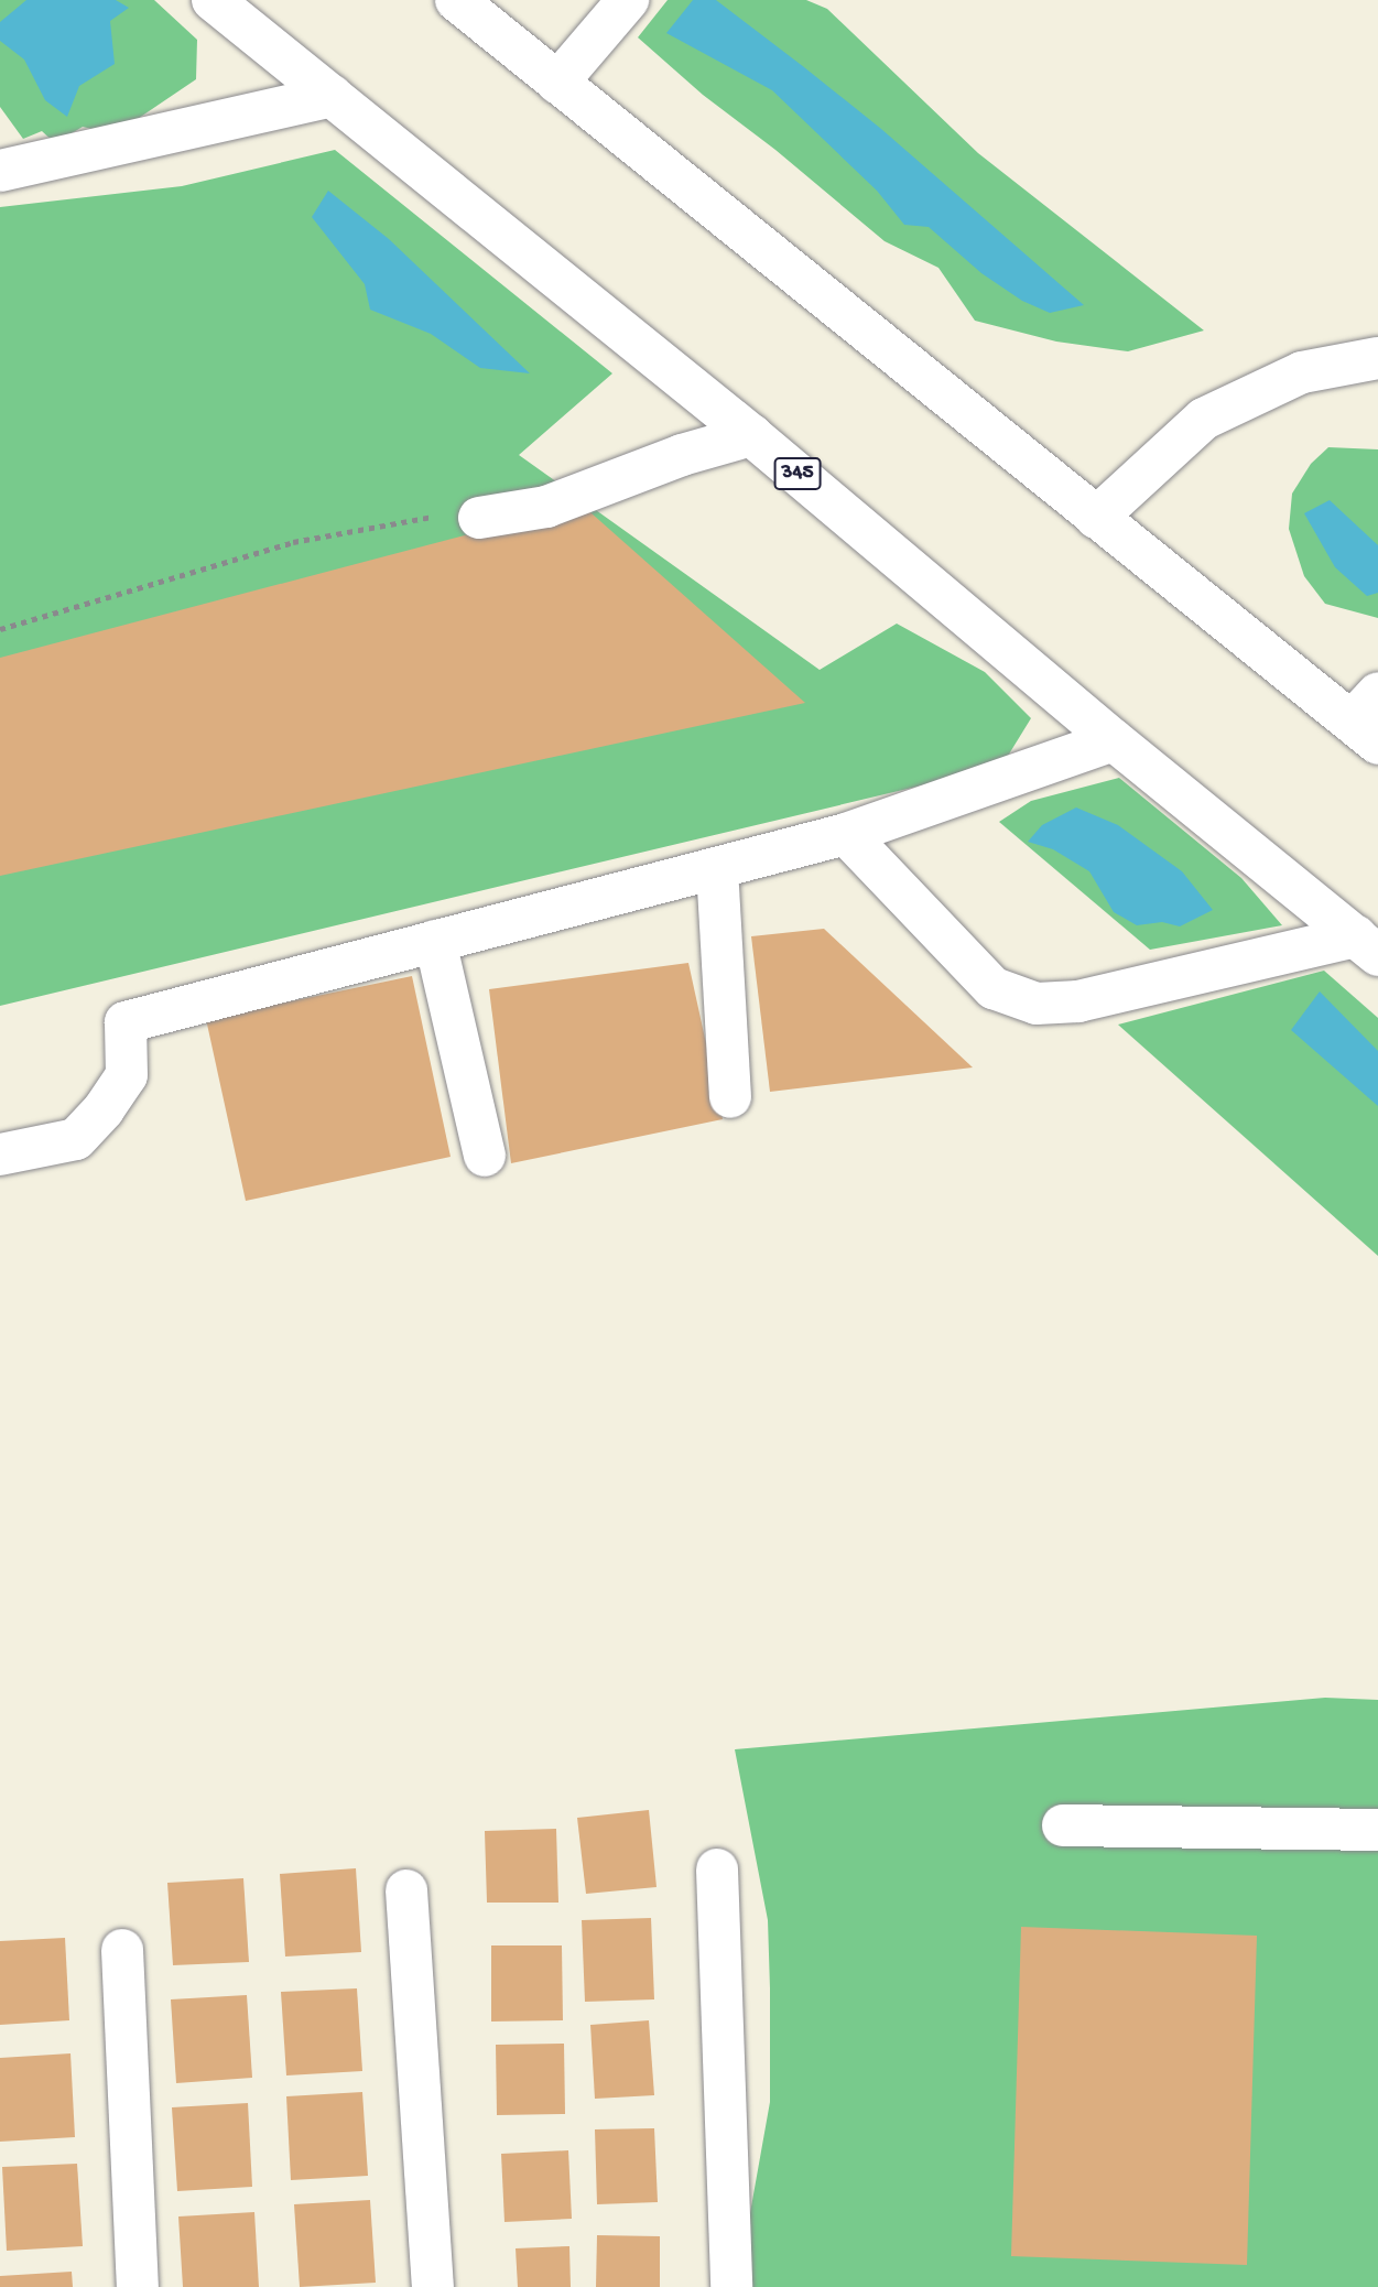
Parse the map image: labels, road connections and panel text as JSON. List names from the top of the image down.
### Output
{
  "streets": {
    "main road": ["345"]
  }
}
